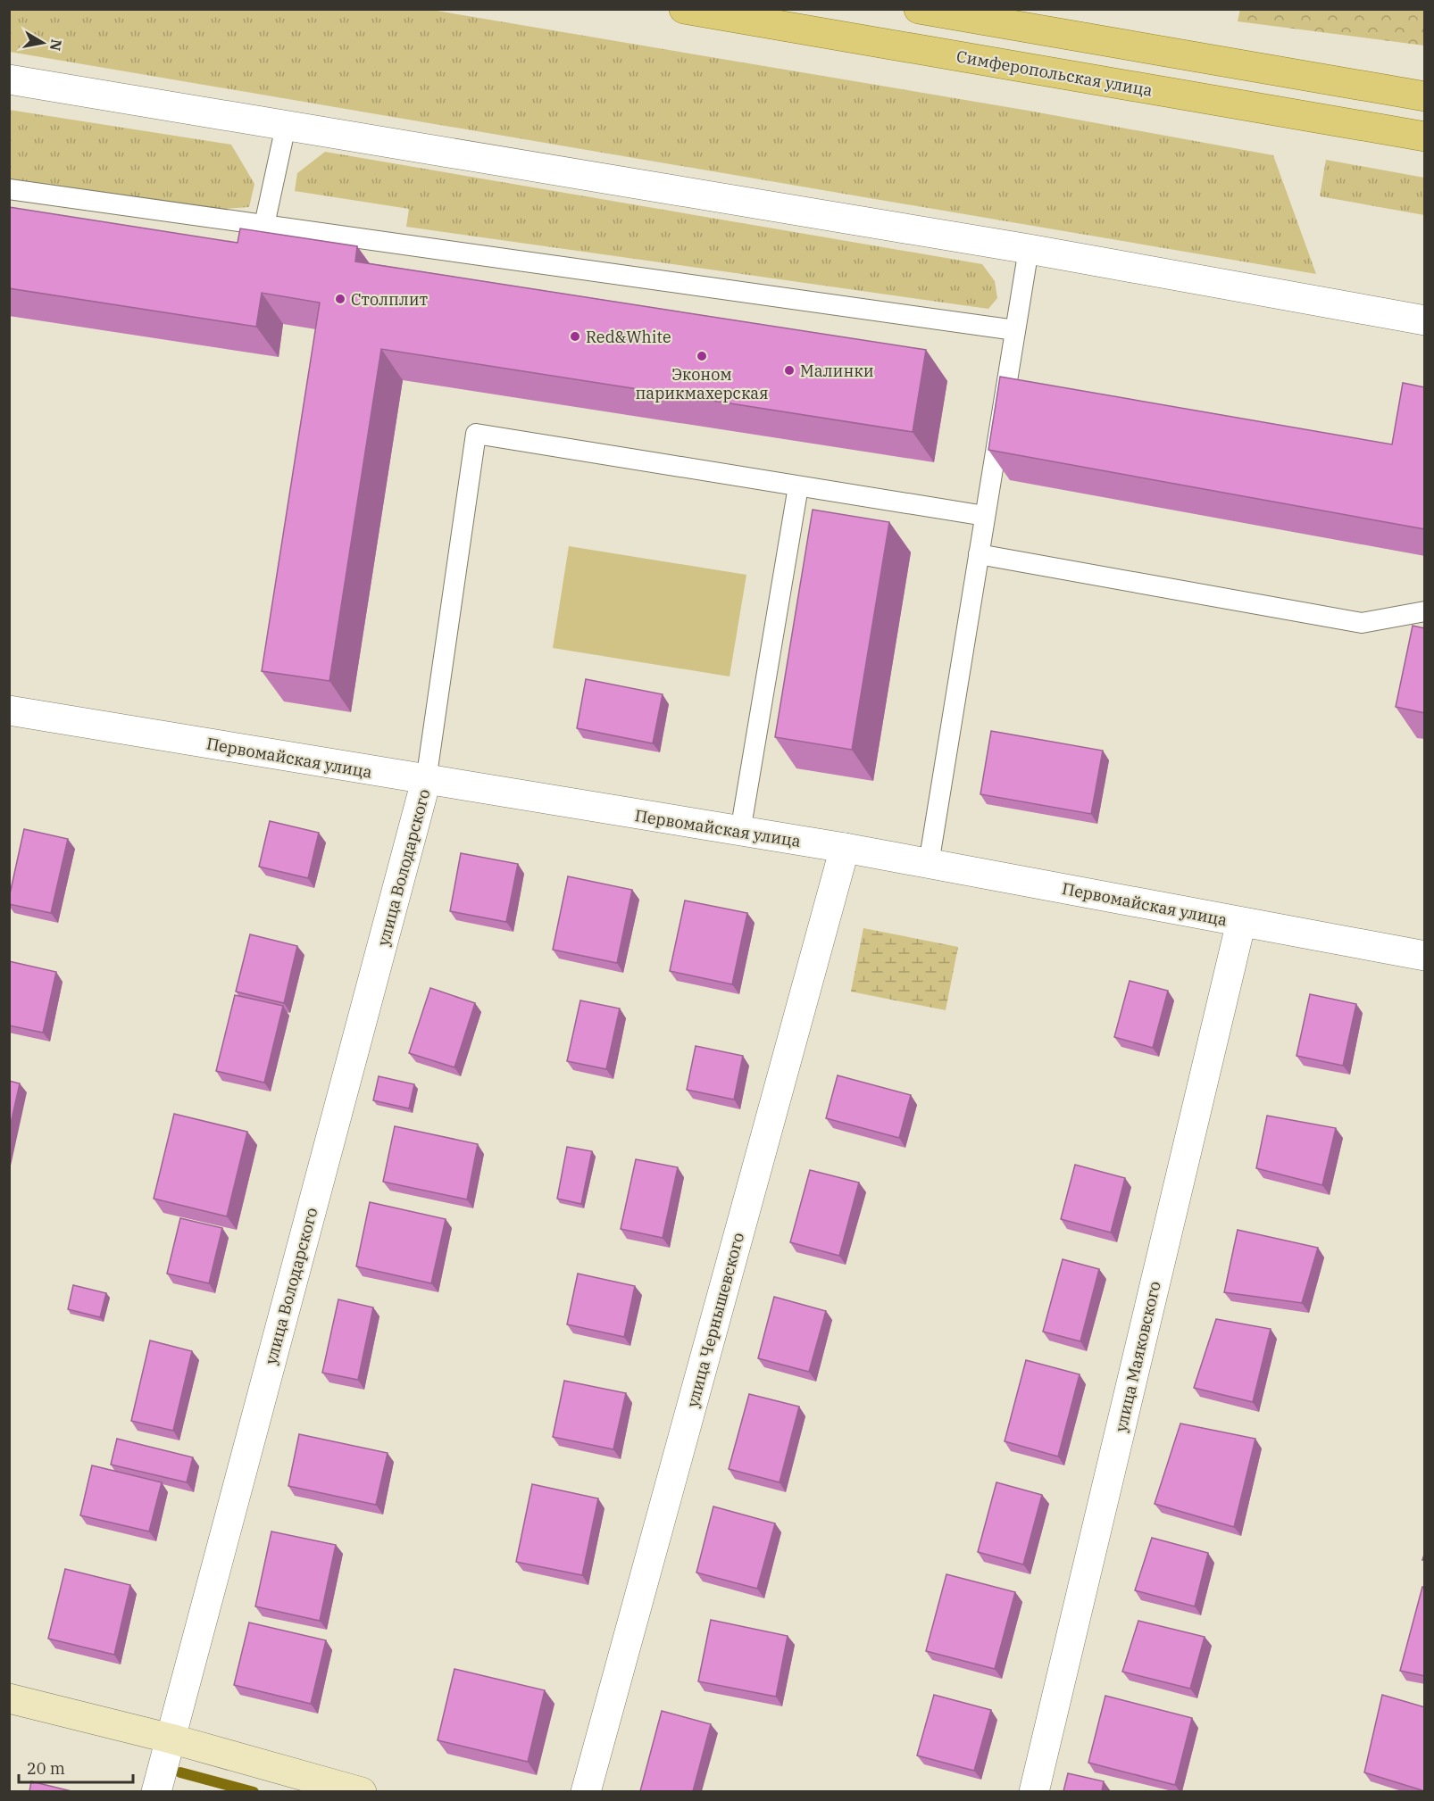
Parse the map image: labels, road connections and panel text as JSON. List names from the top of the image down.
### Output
{
  "streets": {
    "main road": ["Симферопольская улица"],
    "street": [
      "Первомайская улица",
      "улица Володарского",
      "улица Чернышевского",
      "улица Маяковского"
    ]
  },
  "crossings": [
    ["Первомайская улица", "улица Володарского"],
    ["Первомайская улица", "улица Чернышевского"],
    ["Первомайская улица", "улица Маяковского"]
  ],
  "places": [
    "Столплит",
    "Red&White",
    "Эконом парикмахерская",
    "Малинки"
  ],
  "scale_bar": "20 m",
  "north": "right"
}
